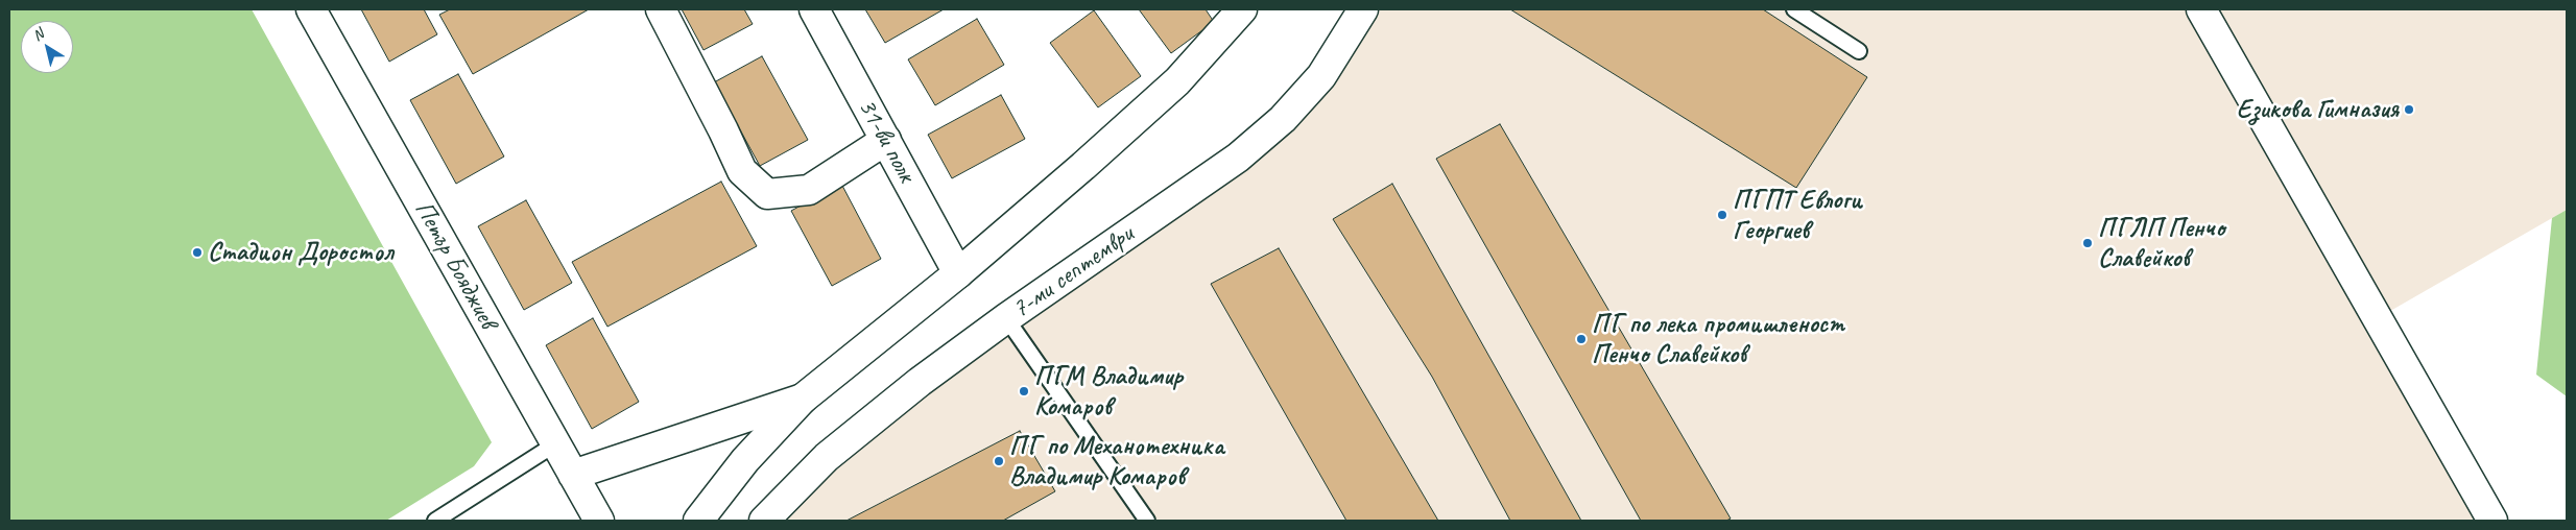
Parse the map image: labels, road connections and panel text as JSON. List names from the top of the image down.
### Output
{
  "streets": {
    "street": ["31-ви полк", "Петър Бояджиев", "7-ми септември"]
  },
  "places": [
    "Езикова Гимназия",
    "ПГПТ Евлоги Георгиев",
    "ПГЛП Пенчо Славейков",
    "Стадион Доростол",
    "ПГ по лека промишленост Пенчо Славейков",
    "ПГМ Владимир Комаров",
    "ПГ по Механотехника Владимир Комаров"
  ],
  "north": "top left"
}
